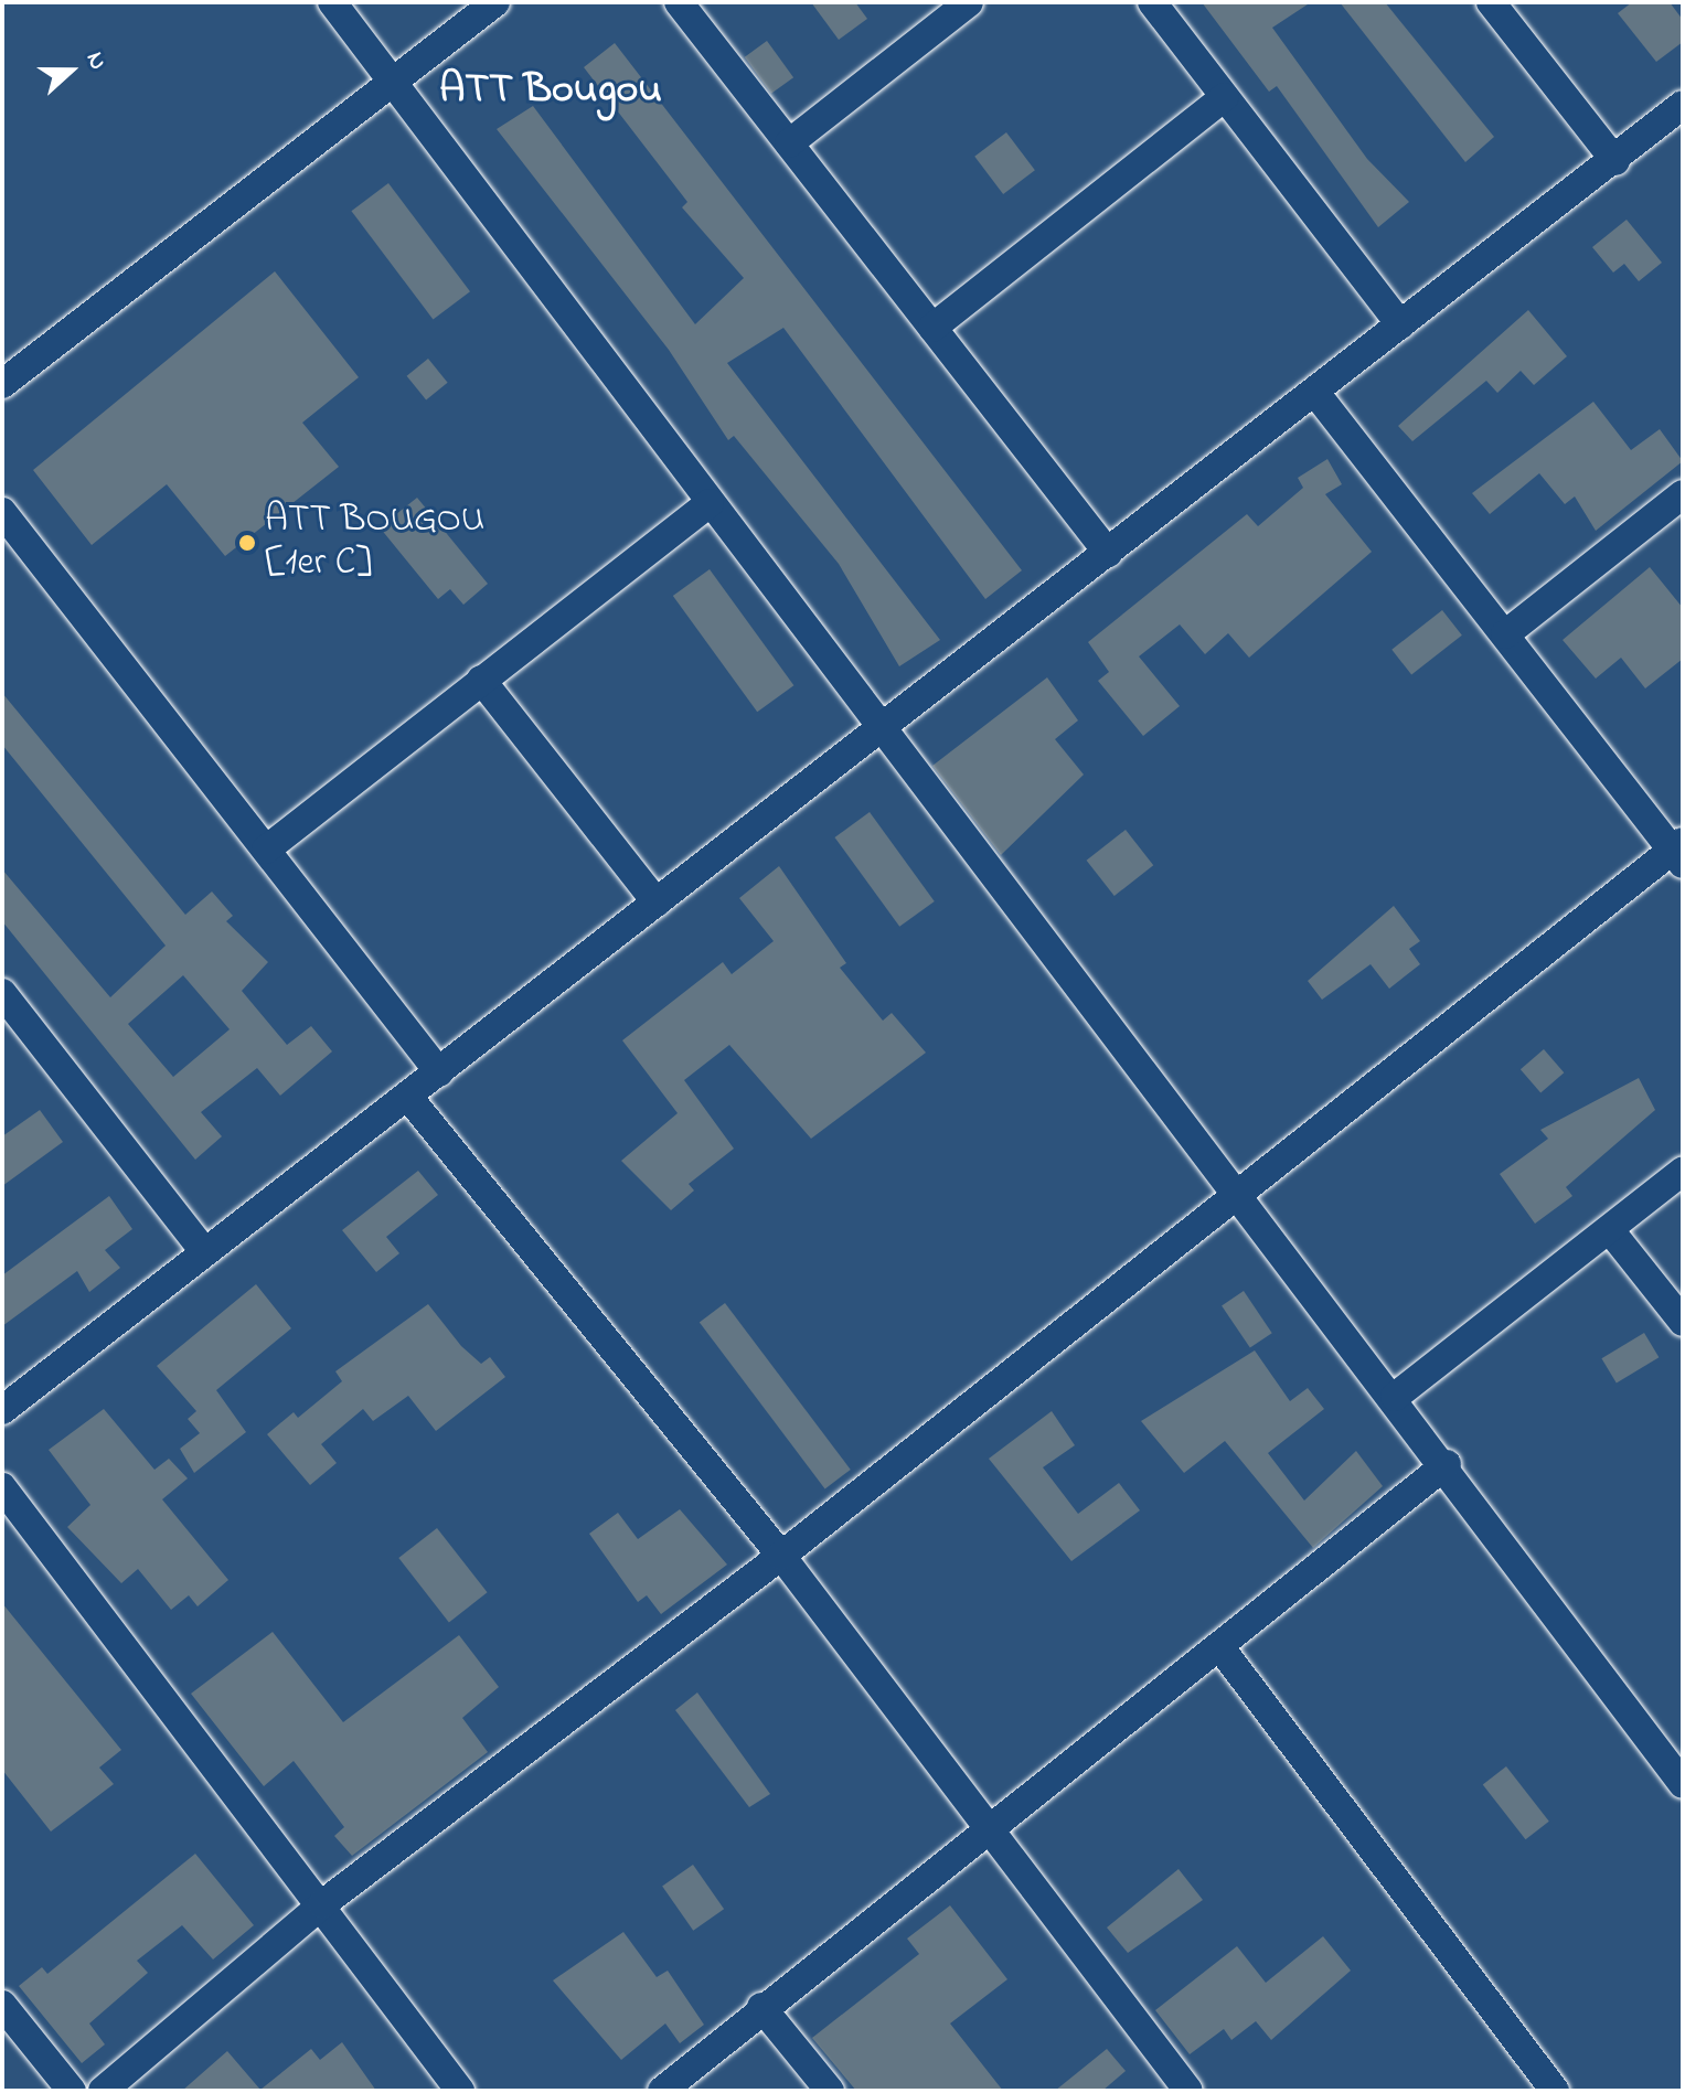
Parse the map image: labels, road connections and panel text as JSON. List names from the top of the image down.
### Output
{
  "districts": ["ATT Bougou"],
  "places": ["ATT BOUGOU [1er C]"],
  "north": "right"
}
